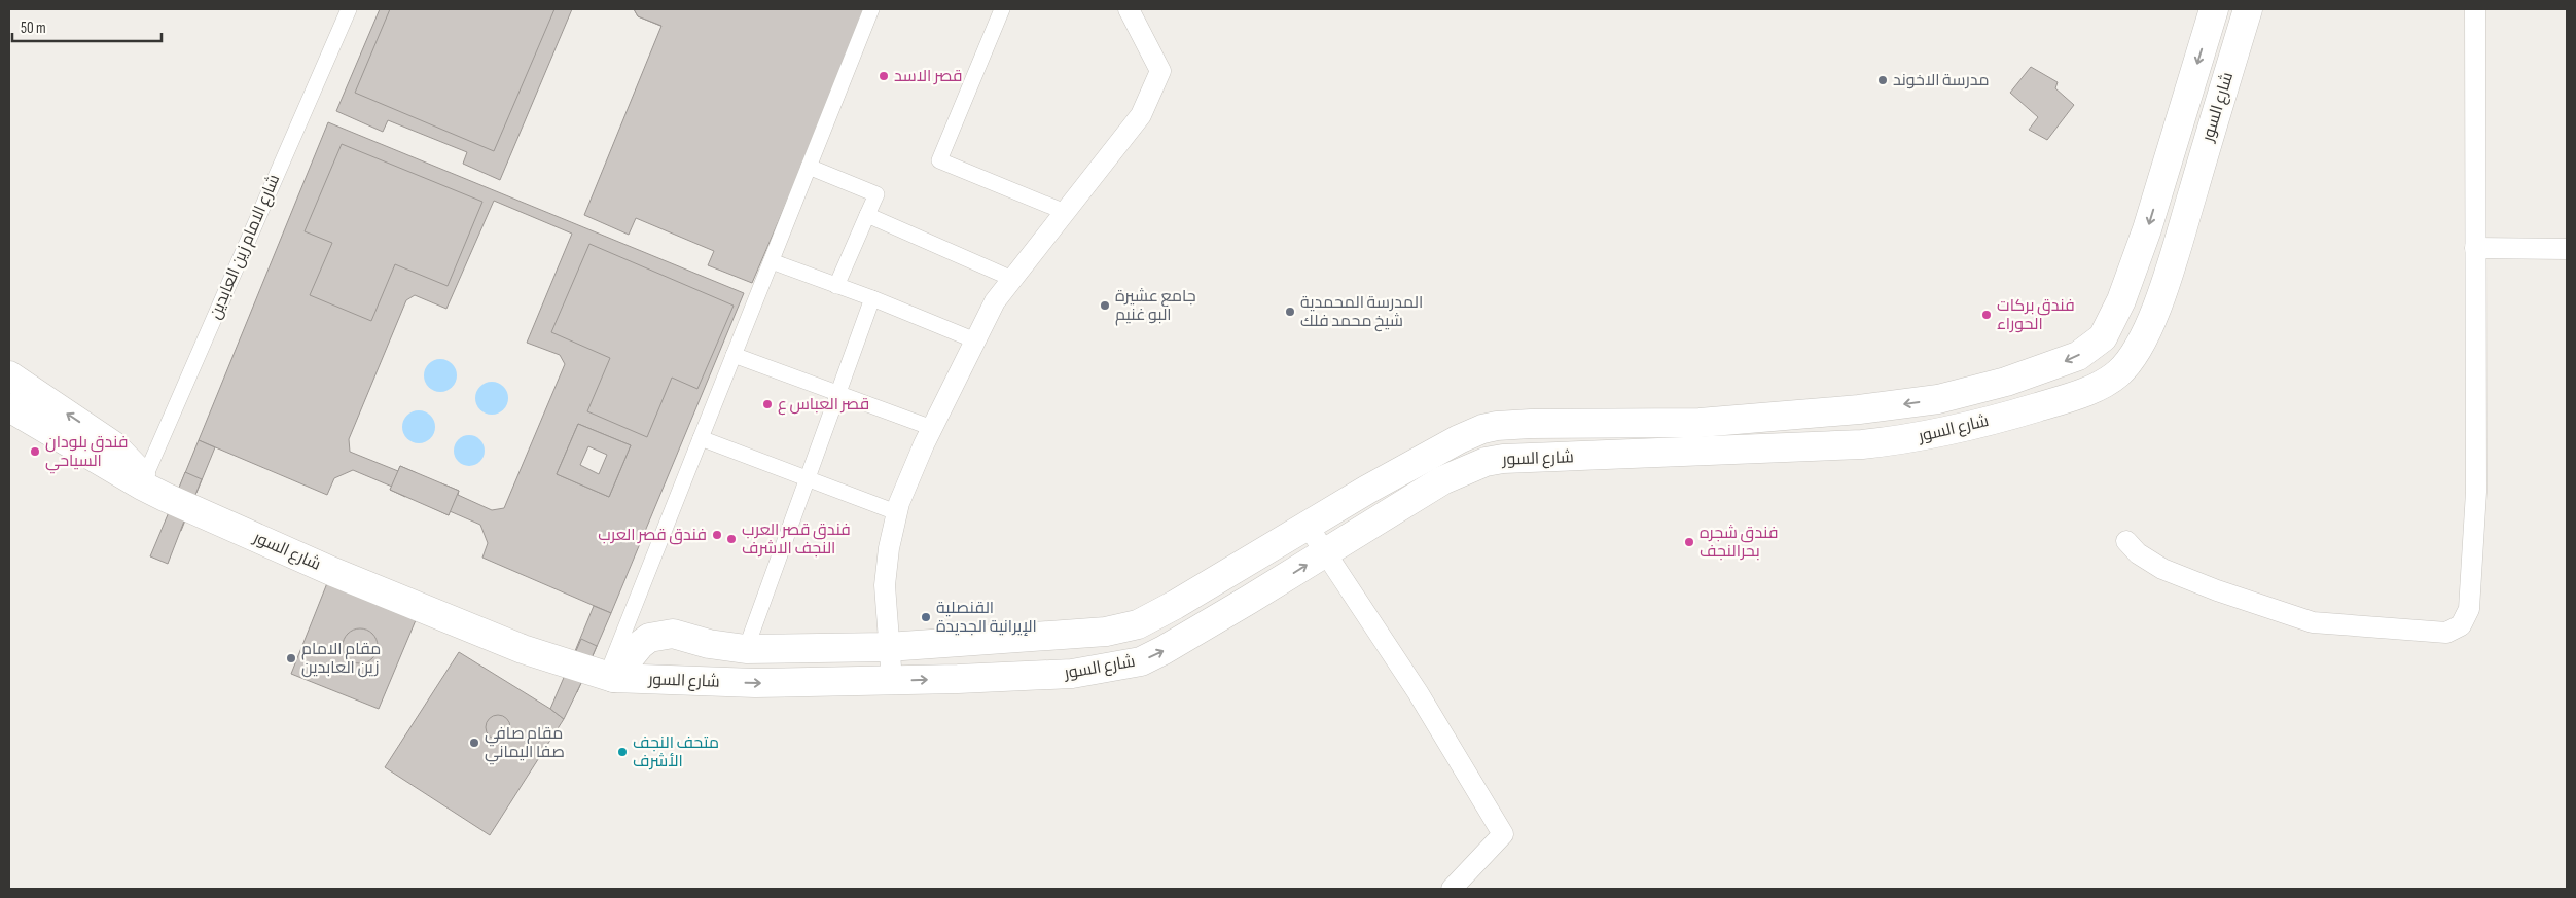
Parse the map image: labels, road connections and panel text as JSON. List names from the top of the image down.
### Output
{
  "streets": {
    "main road": ["شارع السور"],
    "street": ["شارع الامام زين العابدين"]
  },
  "crossings": [
    ["شارع السور", "شارع الامام زين العابدين"]
  ],
  "places": [
    "قصر الاسد",
    "مدرسة الاخوند",
    "جامع عشيرة البو غنيم",
    "المدرسة المحمدية شيخ محمد فلك",
    "فندق بركات الحوراء",
    "قصر العباس ع",
    "فندق بلودان السياحي",
    "فندق قصر العرب",
    "فندق قصر العرب النجف الاشرف",
    "فندق شجره بحرالنجف",
    "القنصلية الإيرانية الجديدة",
    "مقام الامام زين العابدين",
    "مقام صافي صفا اليماني",
    "متحف النجف الأشرف"
  ],
  "scale_bar": "50 m"
}
